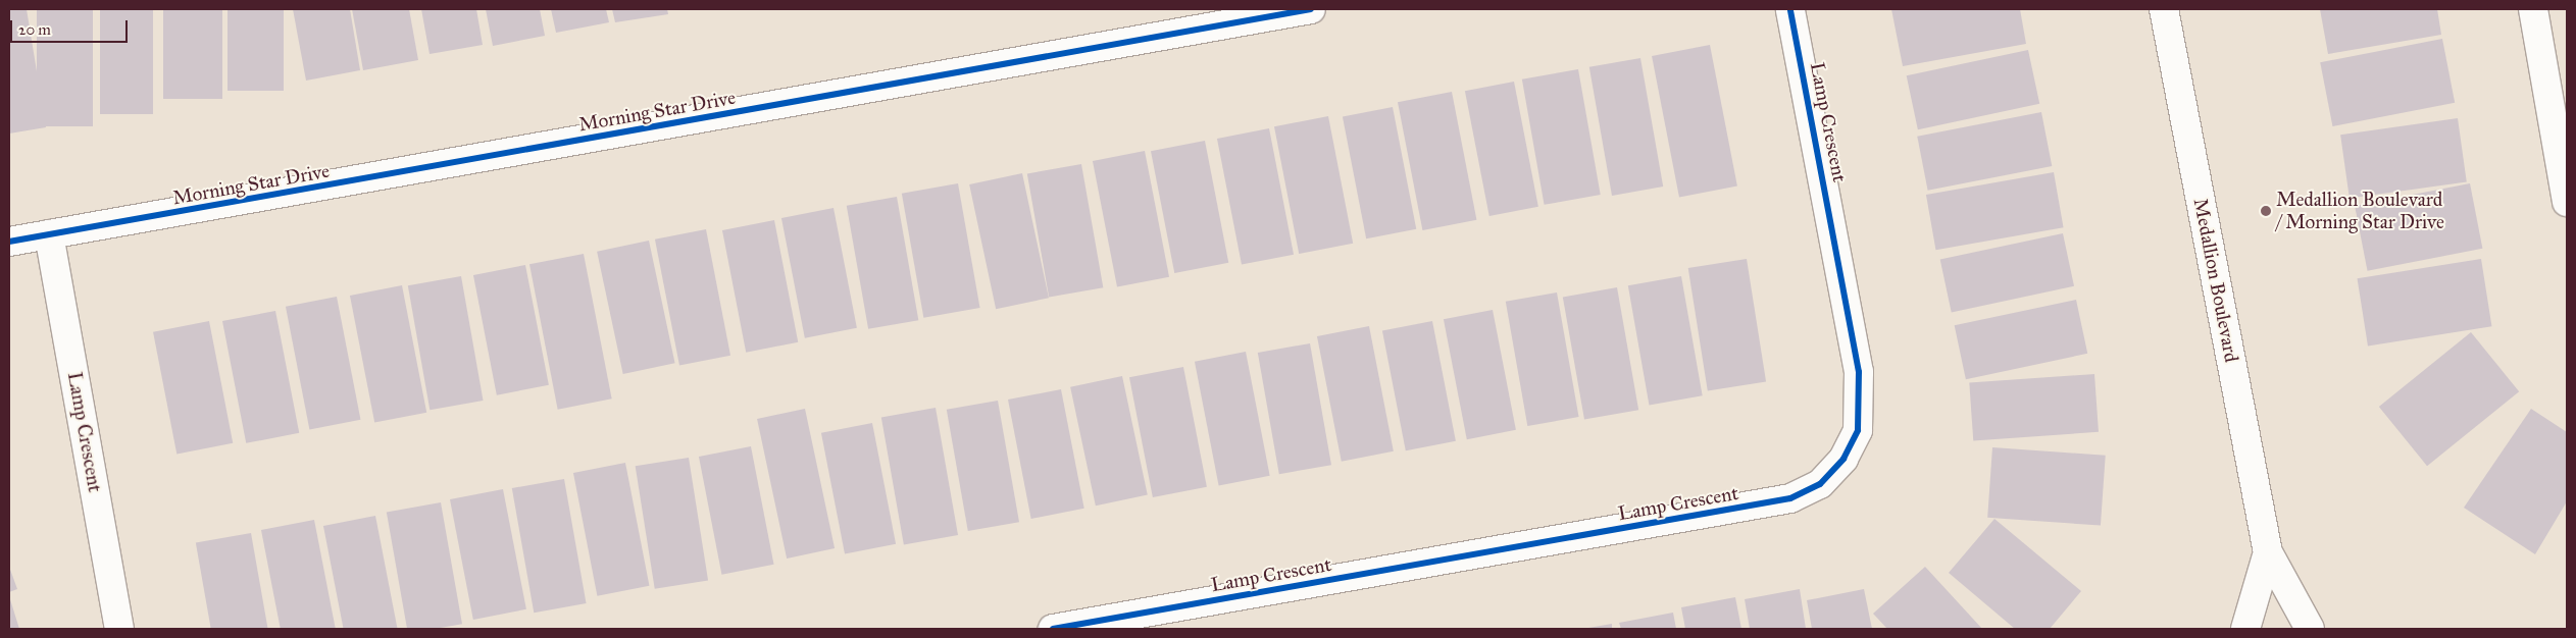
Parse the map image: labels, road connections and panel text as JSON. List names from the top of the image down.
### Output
{
  "streets": {
    "street": ["Morning Star Drive", "Lamp Crescent", "Medallion Boulevard"]
  },
  "crossings": [
    ["Morning Star Drive", "Lamp Crescent"]
  ],
  "places": ["Medallion Boulevard / Morning Star Drive"],
  "scale_bar": "20 m"
}
